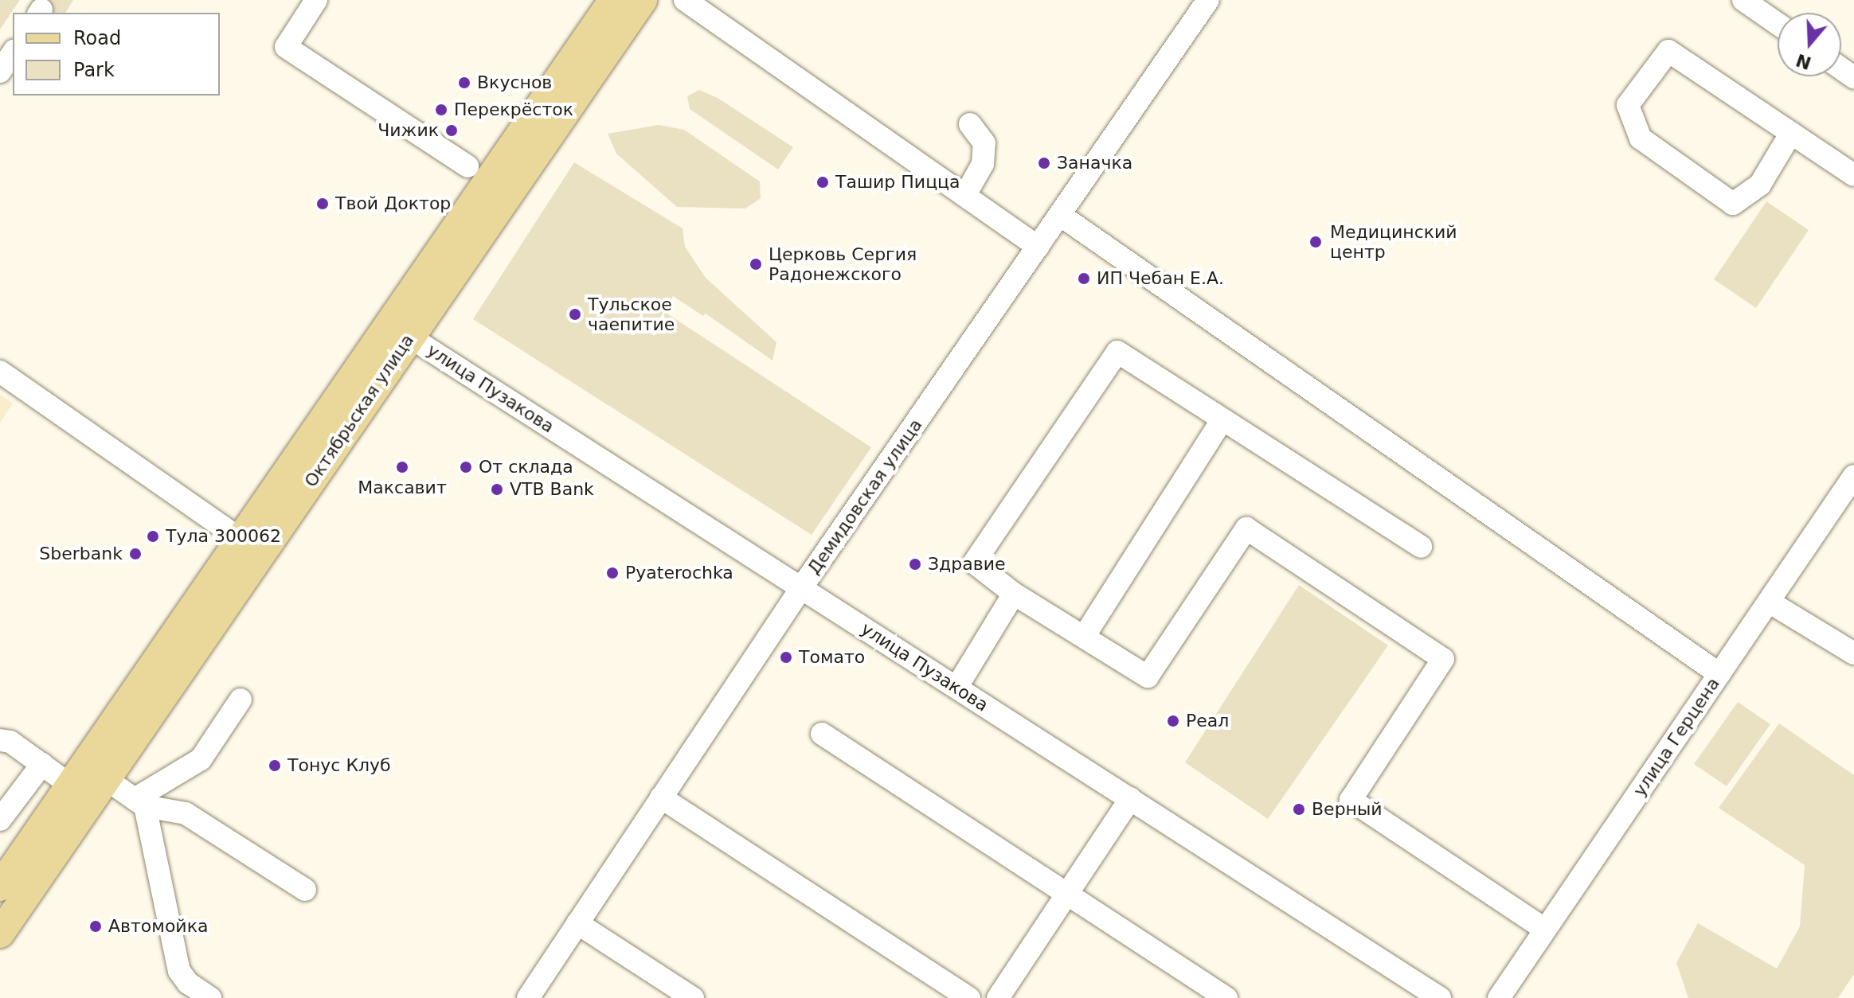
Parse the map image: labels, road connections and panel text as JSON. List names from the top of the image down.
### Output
{
  "streets": {
    "main road": ["Октябрьская улица"],
    "street": ["улица Пузакова", "Демидовская улица", "улица Герцена"]
  },
  "crossings": [
    ["улица Пузакова", "Октябрьская улица"],
    ["улица Пузакова", "Демидовская улица"]
  ],
  "places": [
    "Вкуснов",
    "Перекрёсток",
    "Чижик",
    "Заначка",
    "Ташир Пицца",
    "Твой Доктор",
    "Медицинский центр",
    "Церковь Сергия Радонежского",
    "ИП Чебан Е.А.",
    "Тульское чаепитие",
    "Максавит",
    "От склада",
    "VTB Bank",
    "Тула 300062",
    "Sberbank",
    "Здравие",
    "Pyaterochka",
    "Томато",
    "Реал",
    "Тонус Клуб",
    "Верный",
    "Автомойка"
  ],
  "legend": ["Road", "Park"],
  "north": "bottom"
}
